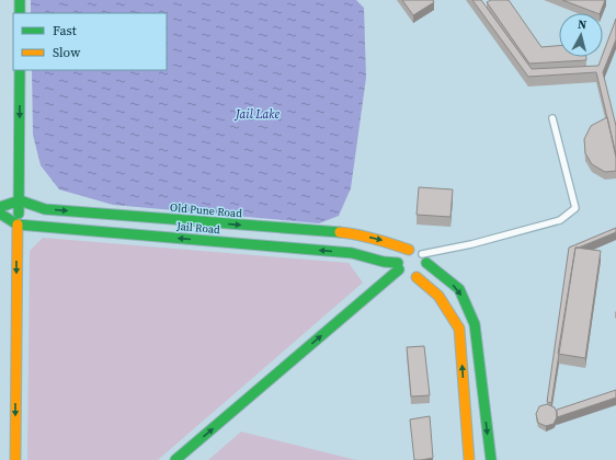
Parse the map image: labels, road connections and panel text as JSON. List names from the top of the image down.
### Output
{
  "streets": {
    "main road": ["Old Pune Road", "Jail Road"]
  },
  "crossings": [
    ["Old Pune Road", "Jail Road"]
  ],
  "one_way": ["Old Pune Road", "Jail Road"],
  "water": ["Jail Lake"],
  "legend": ["Fast", "Slow"],
  "north": "top"
}
